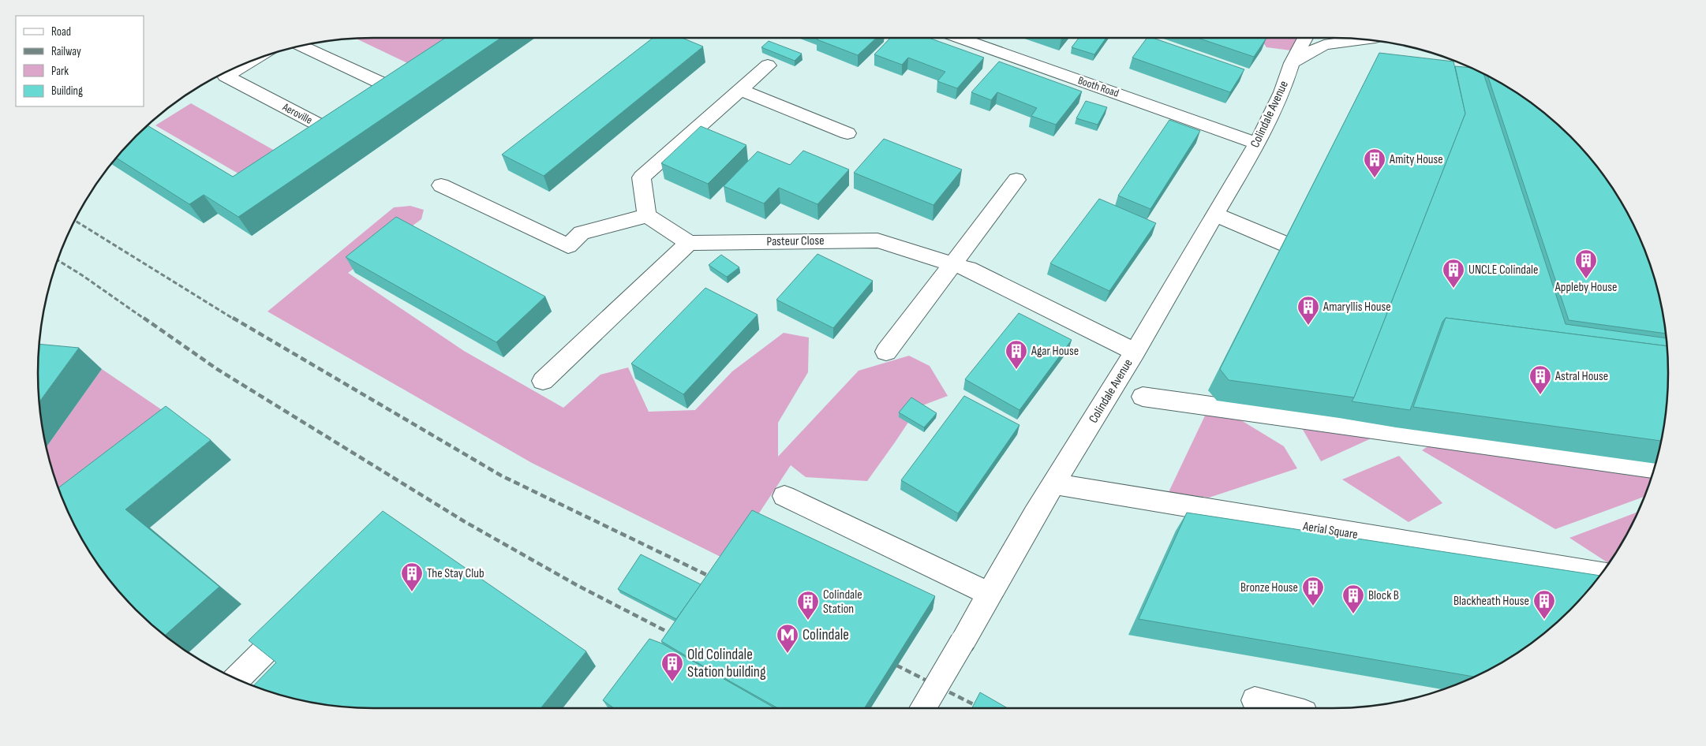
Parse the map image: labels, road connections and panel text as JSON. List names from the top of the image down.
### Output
{
  "streets": {
    "street": [
      "Booth Road",
      "Aeroville",
      "Colindale Avenue",
      "Pasteur Close",
      "Aerial Square"
    ]
  },
  "crossings": [
    ["Booth Road", "Colindale Avenue"],
    ["Colindale Avenue", "Pasteur Close"],
    ["Colindale Avenue", "Aerial Square"]
  ],
  "places": {
    "building": [
      "Amity House",
      "Appleby House",
      "UNCLE Colindale",
      "Amaryllis House",
      "Agar House",
      "Astral House",
      "The Stay Club",
      "Bronze House",
      "Block B",
      "Blackheath House",
      "Colindale Station",
      "Old Colindale Station building"
    ],
    "metro station": ["Colindale"]
  },
  "legend": [
    "Road",
    "Railway",
    "Park",
    "Building"
  ]
}
